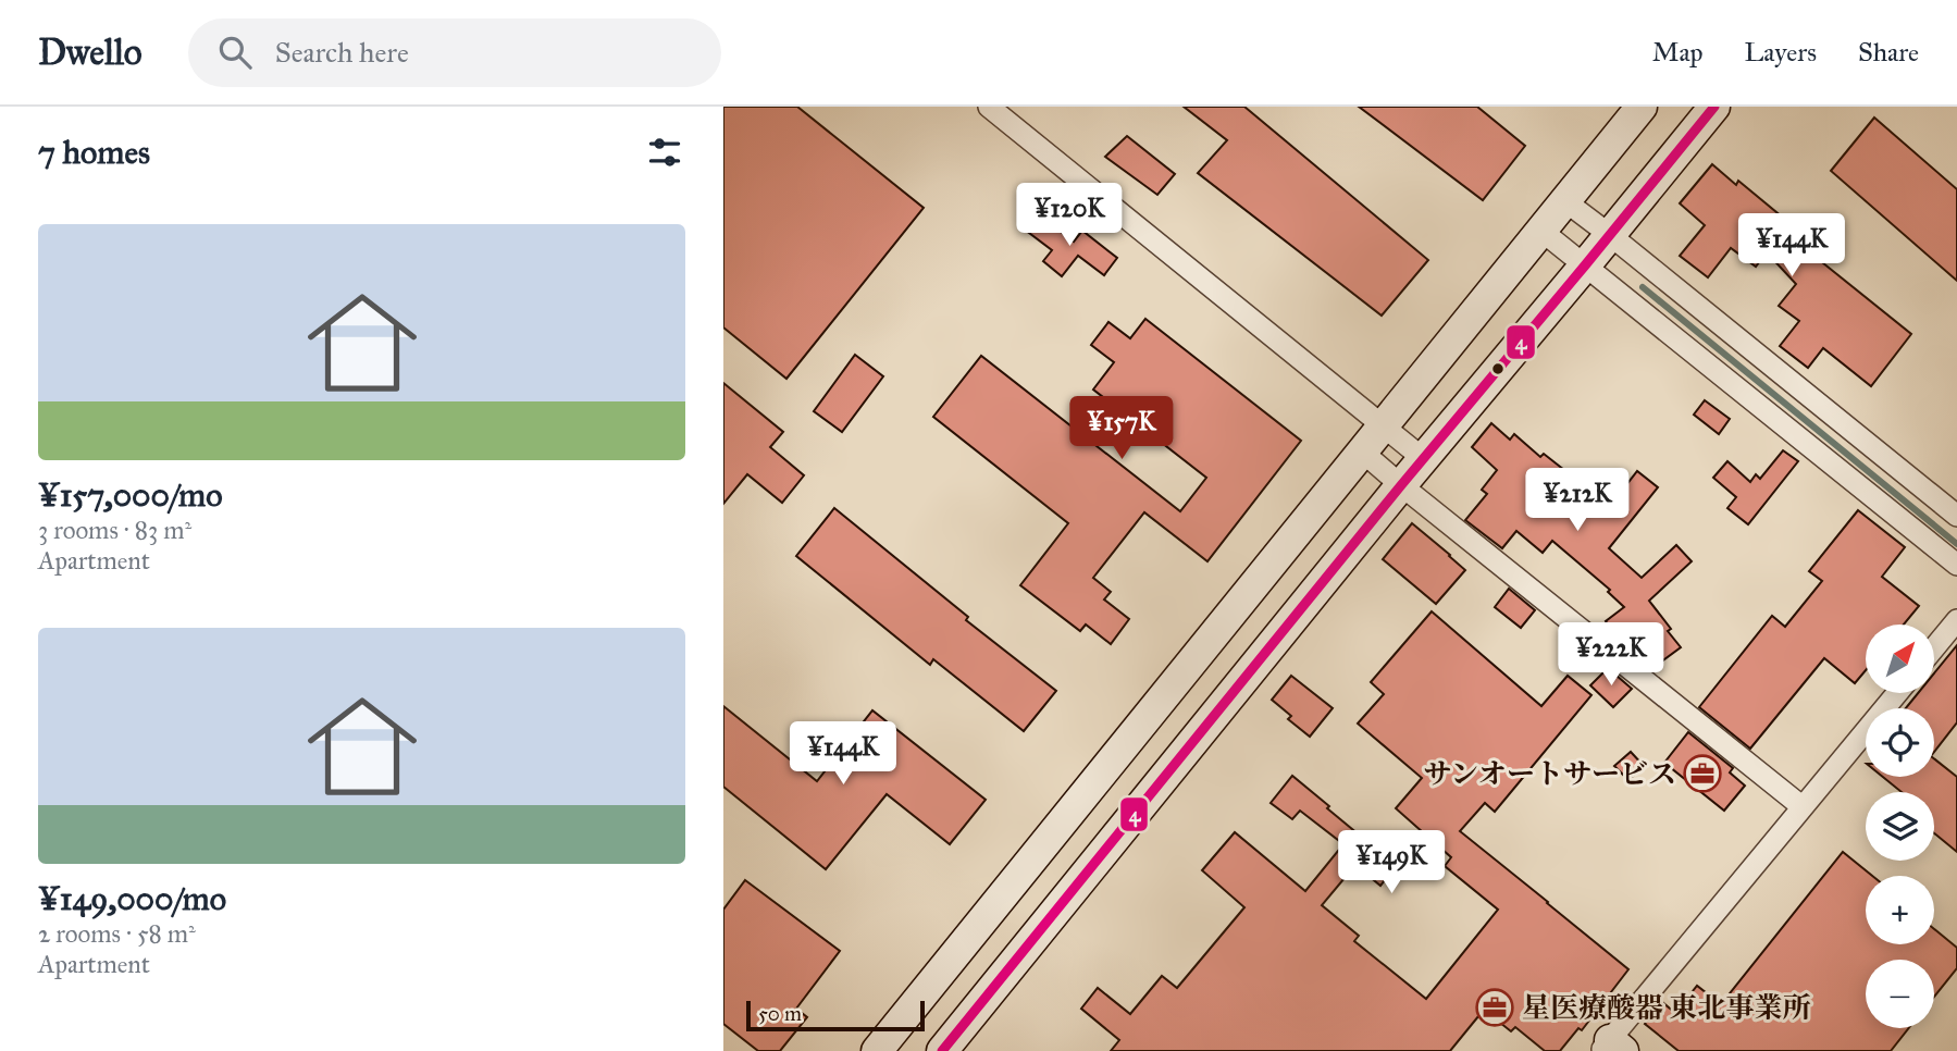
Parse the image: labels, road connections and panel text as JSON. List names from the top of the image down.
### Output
{
  "places": {
    "office": ["サンオートサービス", "星医療酸器 東北事業所"]
  },
  "lines": ["transit line 4"],
  "scale_bar": "50 m",
  "north": "top right",
  "page": {
    "header": "Dwello",
    "search": "Search here",
    "nav": ["Map", "Layers", "Share"],
    "heading": "7 homes",
    "price": [
      "¥120K",
      "¥144K",
      "¥157K",
      "¥212K",
      "¥222K",
      "¥144K",
      "¥149K"
    ],
    "list": [
      {
        "name": "¥157,000/mo",
        "note": "3 rooms · 83 m² · Apartment"
      },
      {
        "name": "¥149,000/mo",
        "note": "2 rooms · 58 m² · Apartment"
      }
    ],
    "map_buttons": ["+", "−"],
    "scale": "50 m"
  }
}
